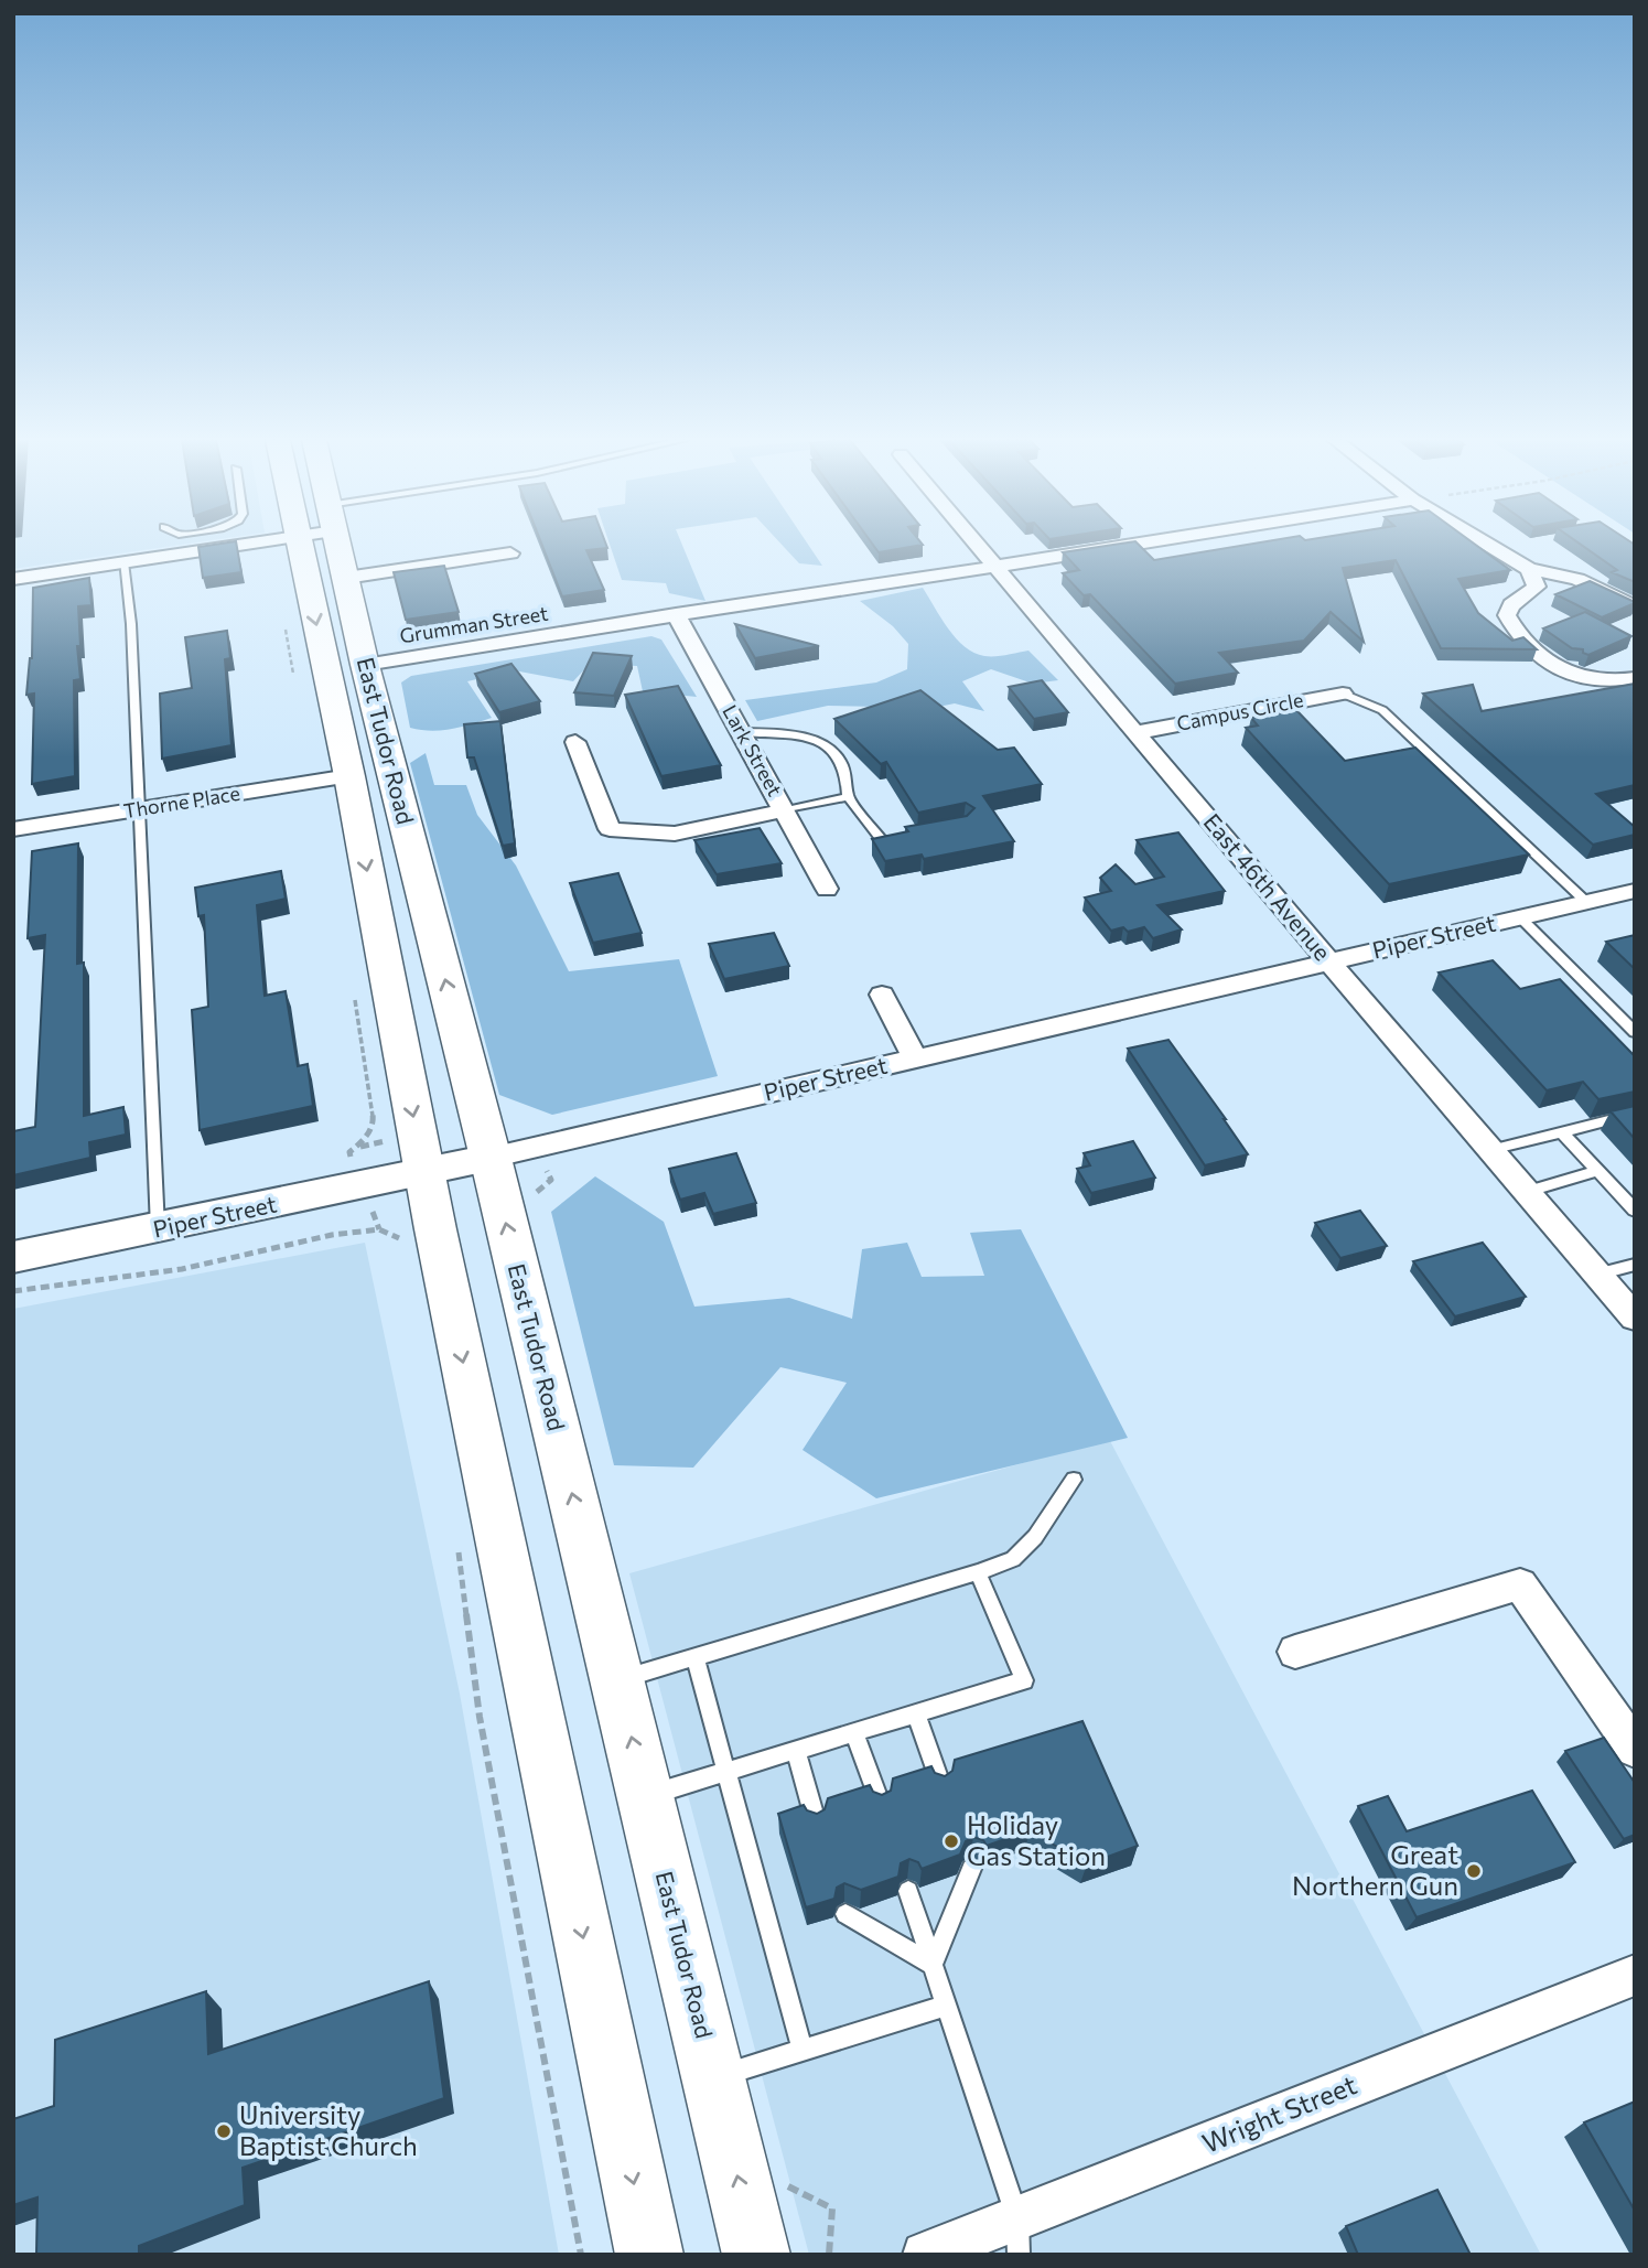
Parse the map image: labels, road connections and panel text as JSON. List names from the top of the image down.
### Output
{
  "streets": {
    "main road": ["East Tudor Road"],
    "street": [
      "Grumman Street",
      "Campus Circle",
      "Lark Street",
      "Thorne Place",
      "East 46th Avenue",
      "Piper Street",
      "Wright Street"
    ]
  },
  "crossings": [
    ["Grumman Street", "East Tudor Road"],
    ["Grumman Street", "Lark Street"],
    ["Grumman Street", "East 46th Avenue"],
    ["Campus Circle", "East 46th Avenue"],
    ["East Tudor Road", "Thorne Place"],
    ["East Tudor Road", "Piper Street"],
    ["East 46th Avenue", "Piper Street"]
  ],
  "places": ["Holiday Gas Station", "Great Northern Gun", "University Baptist Church"]
}
